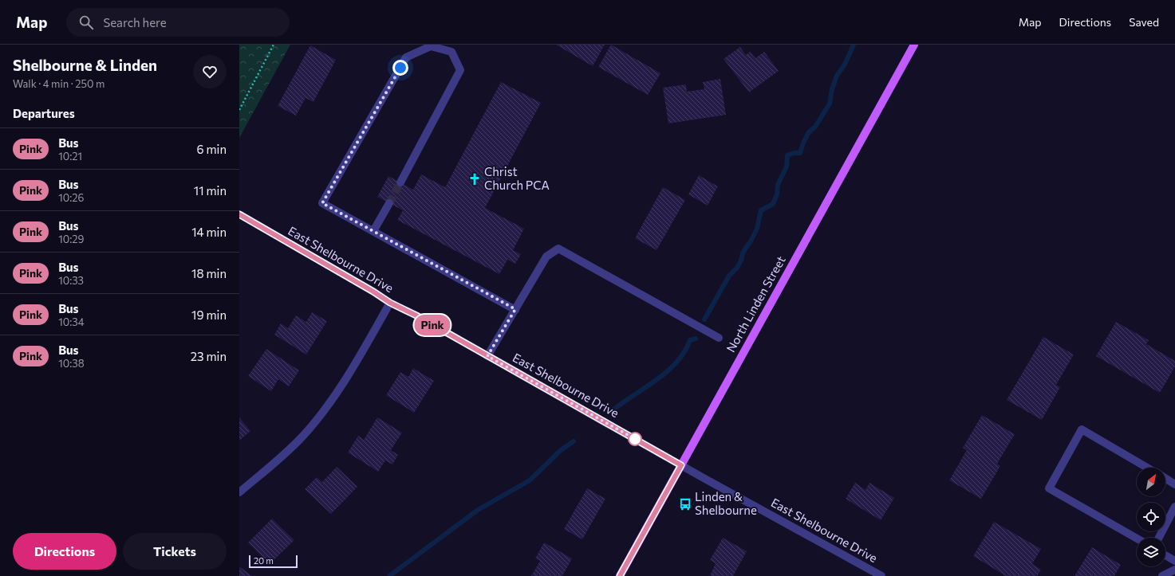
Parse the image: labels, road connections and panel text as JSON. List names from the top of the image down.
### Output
{
  "streets": {
    "main road": ["North Linden Street"],
    "street": ["East Shelbourne Drive"]
  },
  "crossings": [
    ["East Shelbourne Drive", "North Linden Street"]
  ],
  "places": {
    "church": ["Christ Church PCA"],
    "bus stop": ["Linden & Shelbourne"]
  },
  "lines": ["bus line Pink"],
  "scale_bar": "20 m",
  "north": "top right",
  "page": {
    "header": "Map",
    "search": "Search here",
    "nav": ["Map", "Directions", "Saved"],
    "heading": [
      ["Shelbourne & Linden", "Walk · 4 min · 250 m"],
      "Departures"
    ],
    "on_map": "Pink",
    "list": [
      {
        "mark": "Pink",
        "name": "Bus",
        "note": "10:21",
        "value": "6 min"
      },
      {
        "mark": "Pink",
        "name": "Bus",
        "note": "10:26",
        "value": "11 min"
      },
      {
        "mark": "Pink",
        "name": "Bus",
        "note": "10:29",
        "value": "14 min"
      },
      {
        "mark": "Pink",
        "name": "Bus",
        "note": "10:33",
        "value": "18 min"
      },
      {
        "mark": "Pink",
        "name": "Bus",
        "note": "10:34",
        "value": "19 min"
      },
      {
        "mark": "Pink",
        "name": "Bus",
        "note": "10:38",
        "value": "23 min"
      }
    ],
    "buttons": ["Directions", "Tickets"],
    "scale": "20 m"
  }
}
